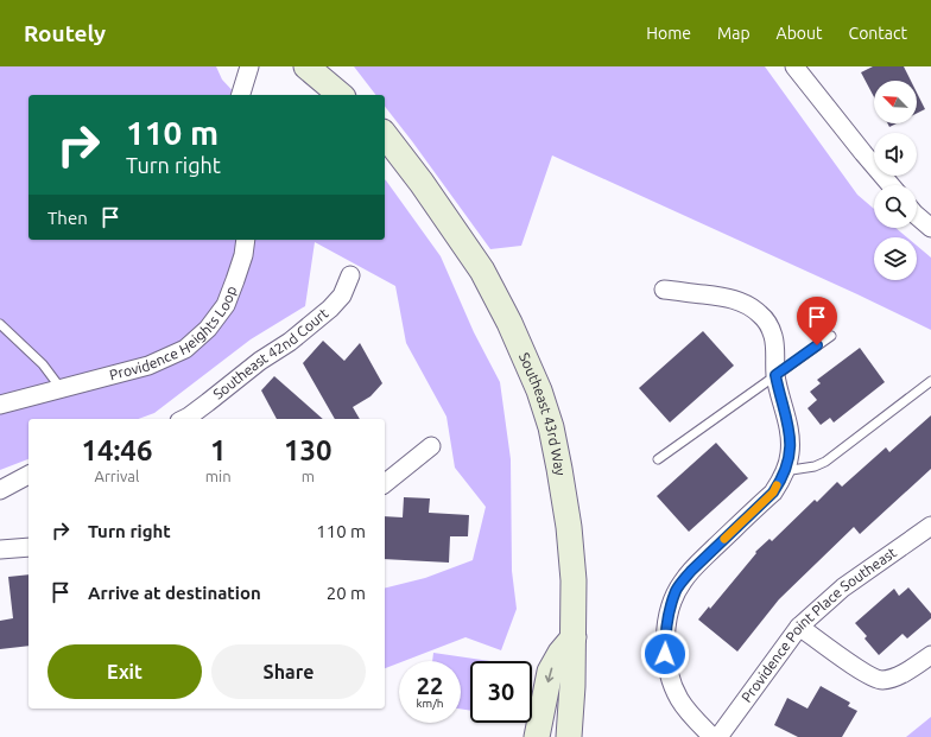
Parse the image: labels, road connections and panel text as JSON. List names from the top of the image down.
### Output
{
  "streets": {
    "main road": ["Southeast 43rd Way"],
    "street": ["Providence Heights Loop", "Southeast 42nd Court", "Providence Point Place Southeast"]
  },
  "north": "top left",
  "page": {
    "header": "Routely",
    "nav": [
      "Home",
      "Map",
      "About",
      "Contact"
    ],
    "turn": ["110 m", "Turn right"],
    "then": "Then",
    "eta": [
      "14:46",
      "Arrival",
      "1",
      "min",
      "130",
      "m"
    ],
    "list": [
      {
        "name": "Turn right",
        "value": "110 m"
      },
      {
        "name": "Arrive at destination",
        "value": "20 m"
      }
    ],
    "buttons": ["Exit", "Share"],
    "speed": "22 km/h",
    "limit": "30"
  }
}
